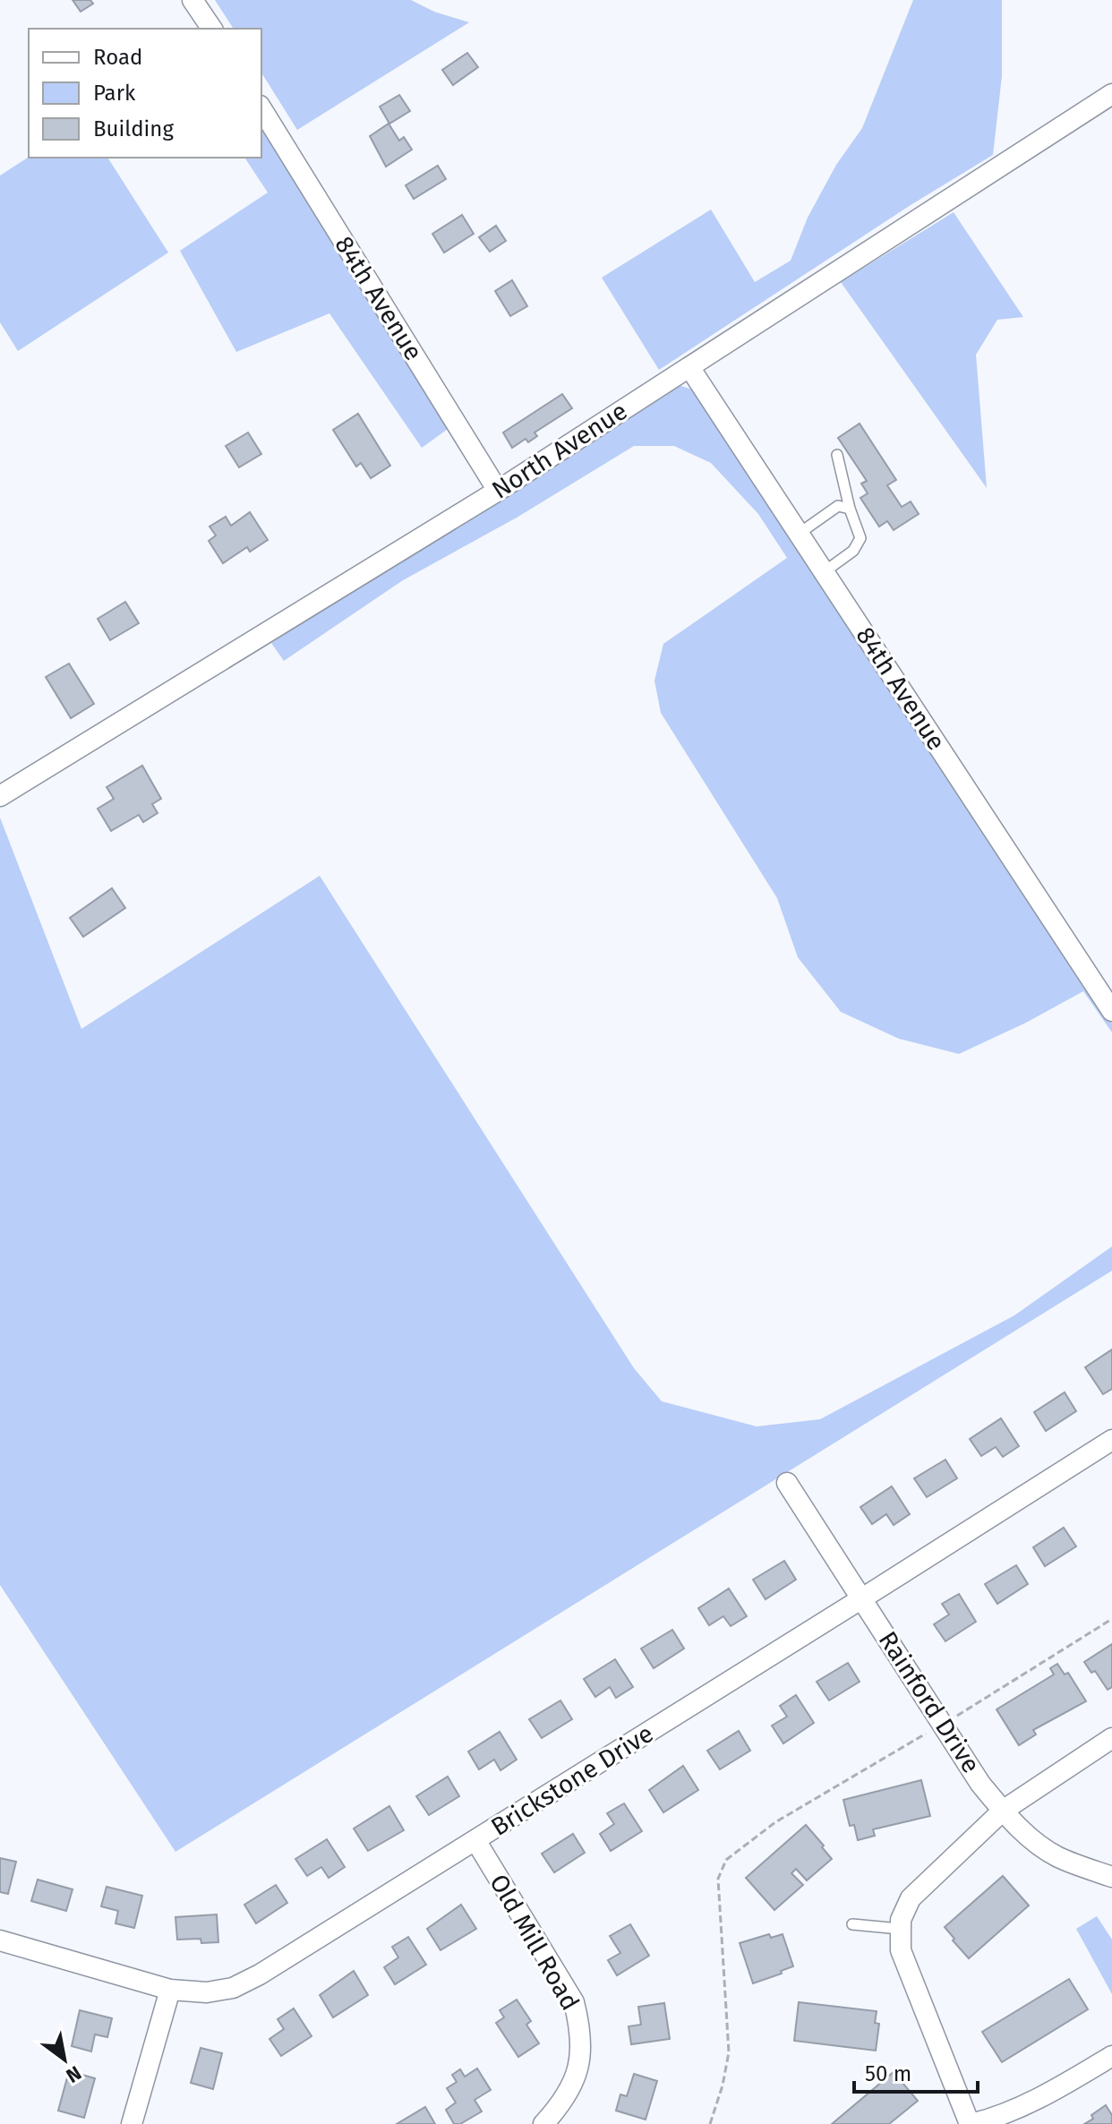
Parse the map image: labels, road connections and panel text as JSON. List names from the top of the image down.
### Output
{
  "streets": {
    "street": [
      "84th Avenue",
      "North Avenue",
      "Rainford Drive",
      "Brickstone Drive",
      "Old Mill Road"
    ]
  },
  "crossings": [
    ["84th Avenue", "North Avenue"],
    ["Rainford Drive", "Brickstone Drive"],
    ["Brickstone Drive", "Old Mill Road"]
  ],
  "legend": ["Road", "Park", "Building"],
  "scale_bar": "50 m",
  "north": "bottom right"
}
